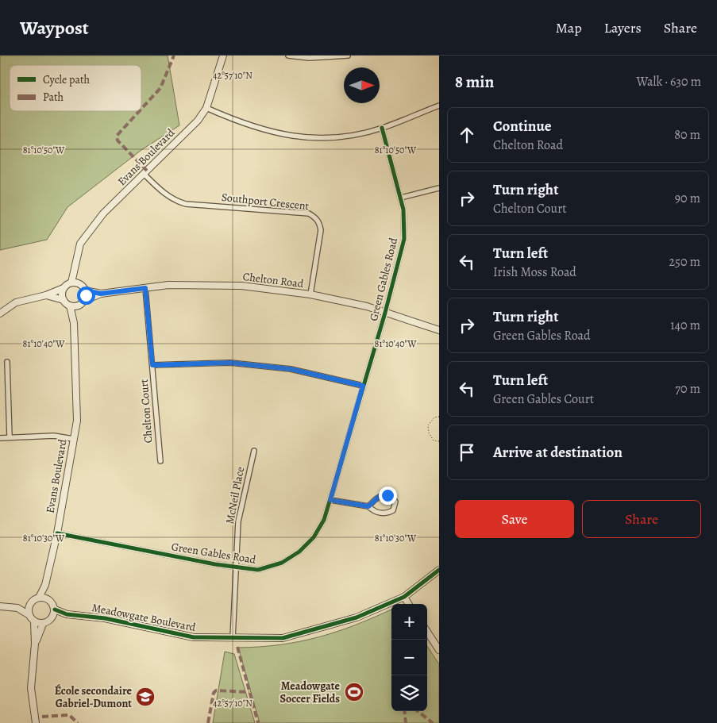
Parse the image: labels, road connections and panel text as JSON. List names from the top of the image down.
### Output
{
  "streets": {
    "street": [
      "Evans Boulevard",
      "Southport Crescent",
      "Green Gables Road",
      "Chelton Road",
      "Chelton Court",
      "McNeil Place",
      "Meadowgate Boulevard"
    ]
  },
  "crossings": [
    ["Evans Boulevard", "Southport Crescent"],
    ["Evans Boulevard", "Green Gables Road"],
    ["Evans Boulevard", "Chelton Road"],
    ["Evans Boulevard", "Meadowgate Boulevard"],
    ["Southport Crescent", "Chelton Road"],
    ["Green Gables Road", "Chelton Road"],
    ["Green Gables Road", "McNeil Place"],
    ["Chelton Road", "Chelton Court"],
    ["McNeil Place", "Meadowgate Boulevard"]
  ],
  "places": {
    "sports": ["Meadowgate Soccer Fields"],
    "school or university": ["École secondaire Gabriel-Dumont"]
  },
  "legend": ["Cycle path", "Path"],
  "north": "right",
  "page": {
    "header": "Waypost",
    "nav": ["Map", "Layers", "Share"],
    "heading": ["8 min", "Walk · 630 m"],
    "list": [
      ["Continue", "Chelton Road", "80 m"],
      ["Turn right", "Chelton Court", "90 m"],
      ["Turn left", "Irish Moss Road", "250 m"],
      ["Turn right", "Green Gables Road", "140 m"],
      ["Turn left", "Green Gables Court", "70 m"],
      "Arrive at destination"
    ],
    "buttons": ["Save", "Share"],
    "map_buttons": ["+", "−"]
  },
  "coordinates": [
    "42°57'10\"N",
    "81°10'50\"W",
    "81°10'40\"W",
    "81°10'30\"W"
  ]
}
